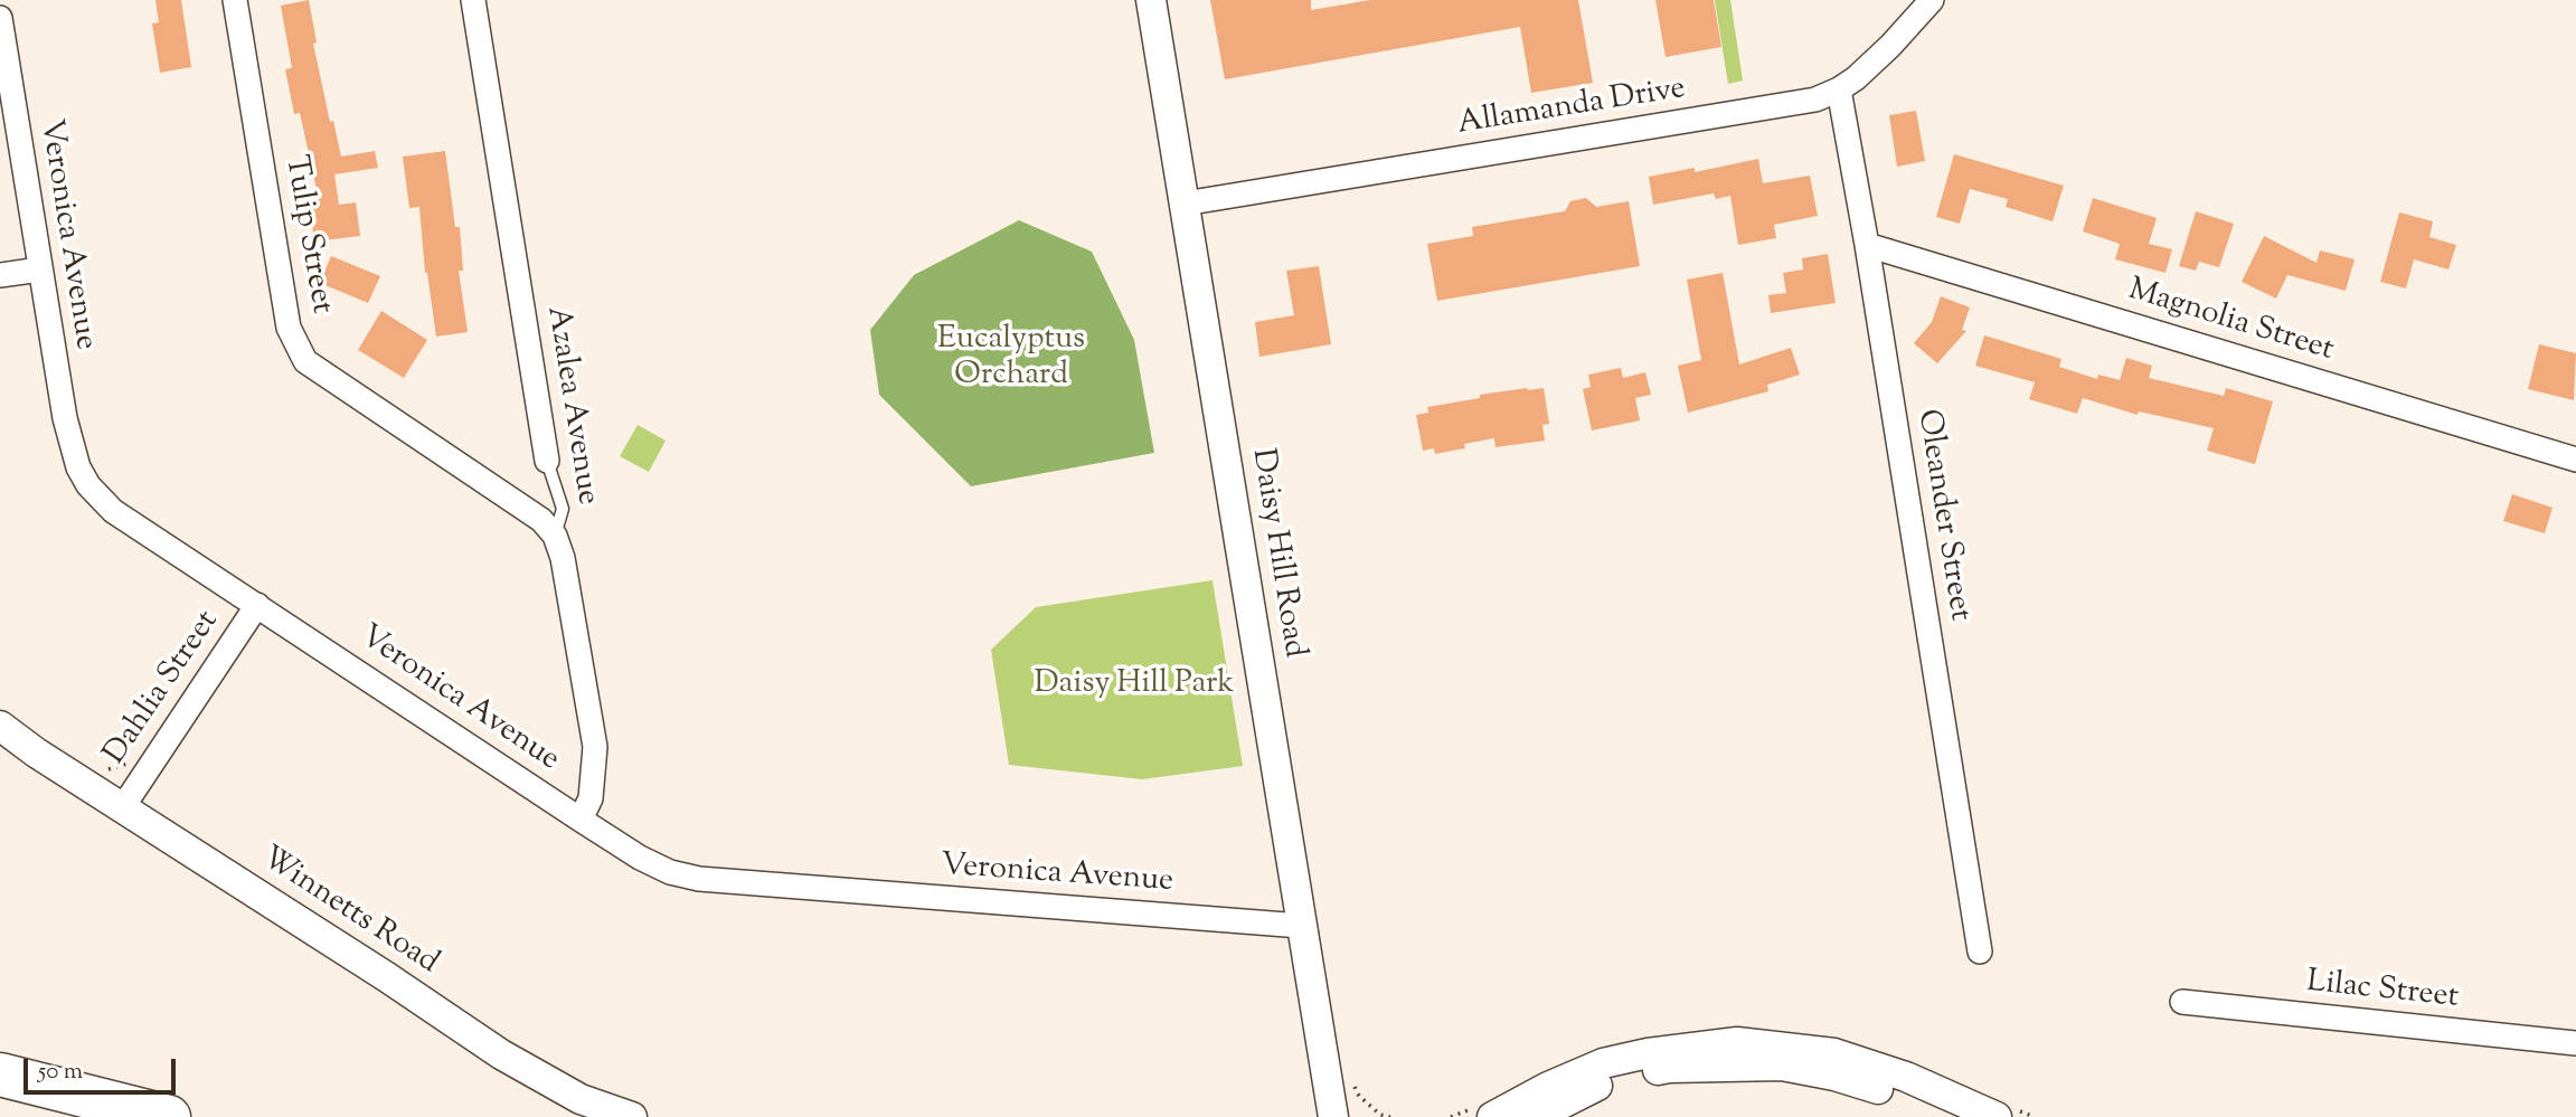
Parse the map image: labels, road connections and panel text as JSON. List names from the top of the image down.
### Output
{
  "streets": {
    "street": [
      "Allamanda Drive",
      "Veronica Avenue",
      "Tulip Street",
      "Magnolia Street",
      "Azalea Avenue",
      "Oleander Street",
      "Daisy Hill Road",
      "Dahlia Street",
      "Winnetts Road",
      "Lilac Street"
    ]
  },
  "crossings": [
    ["Allamanda Drive", "Oleander Street"],
    ["Allamanda Drive", "Daisy Hill Road"],
    ["Veronica Avenue", "Azalea Avenue"],
    ["Veronica Avenue", "Daisy Hill Road"],
    ["Veronica Avenue", "Dahlia Street"],
    ["Tulip Street", "Azalea Avenue"],
    ["Magnolia Street", "Oleander Street"],
    ["Dahlia Street", "Winnetts Road"]
  ],
  "parks": ["Eucalyptus Orchard", "Daisy Hill Park"],
  "scale_bar": "50 m"
}
